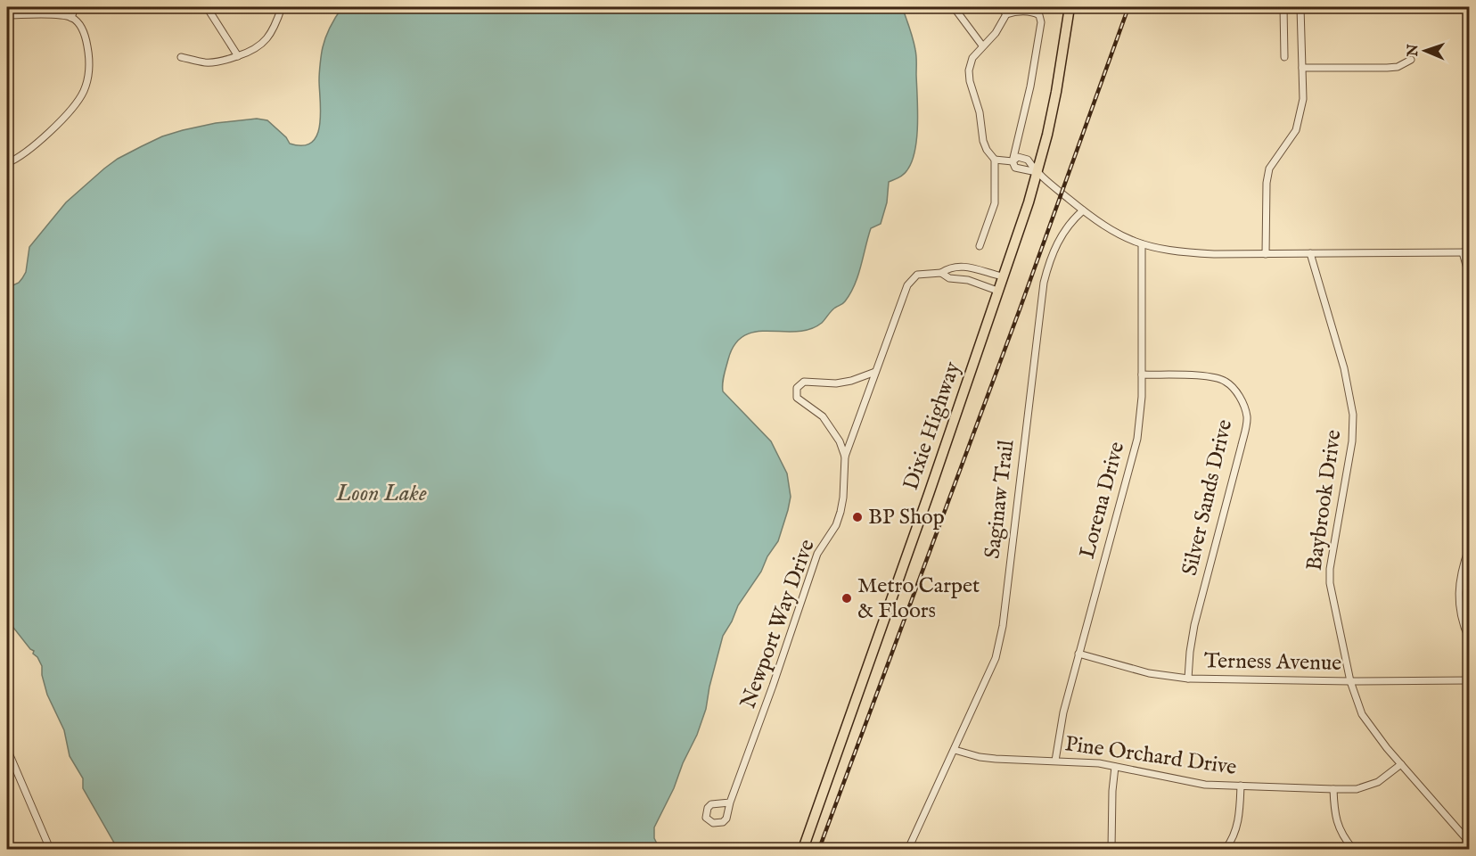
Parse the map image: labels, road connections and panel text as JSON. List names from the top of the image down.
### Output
{
  "streets": {
    "main road": ["Dixie Highway"],
    "street": [
      "Silver Sands Drive",
      "Saginaw Trail",
      "Lorena Drive",
      "Baybrook Drive",
      "Newport Way Drive",
      "Terness Avenue",
      "Pine Orchard Drive"
    ]
  },
  "crossings": [
    ["Dixie Highway", "Newport Way Drive"],
    ["Silver Sands Drive", "Lorena Drive"],
    ["Silver Sands Drive", "Terness Avenue"],
    ["Saginaw Trail", "Pine Orchard Drive"],
    ["Lorena Drive", "Terness Avenue"],
    ["Lorena Drive", "Pine Orchard Drive"],
    ["Baybrook Drive", "Terness Avenue"],
    ["Baybrook Drive", "Pine Orchard Drive"]
  ],
  "water": ["Loon Lake"],
  "places": ["BP Shop", "Metro Carpet & Floors"],
  "north": "left"
}
